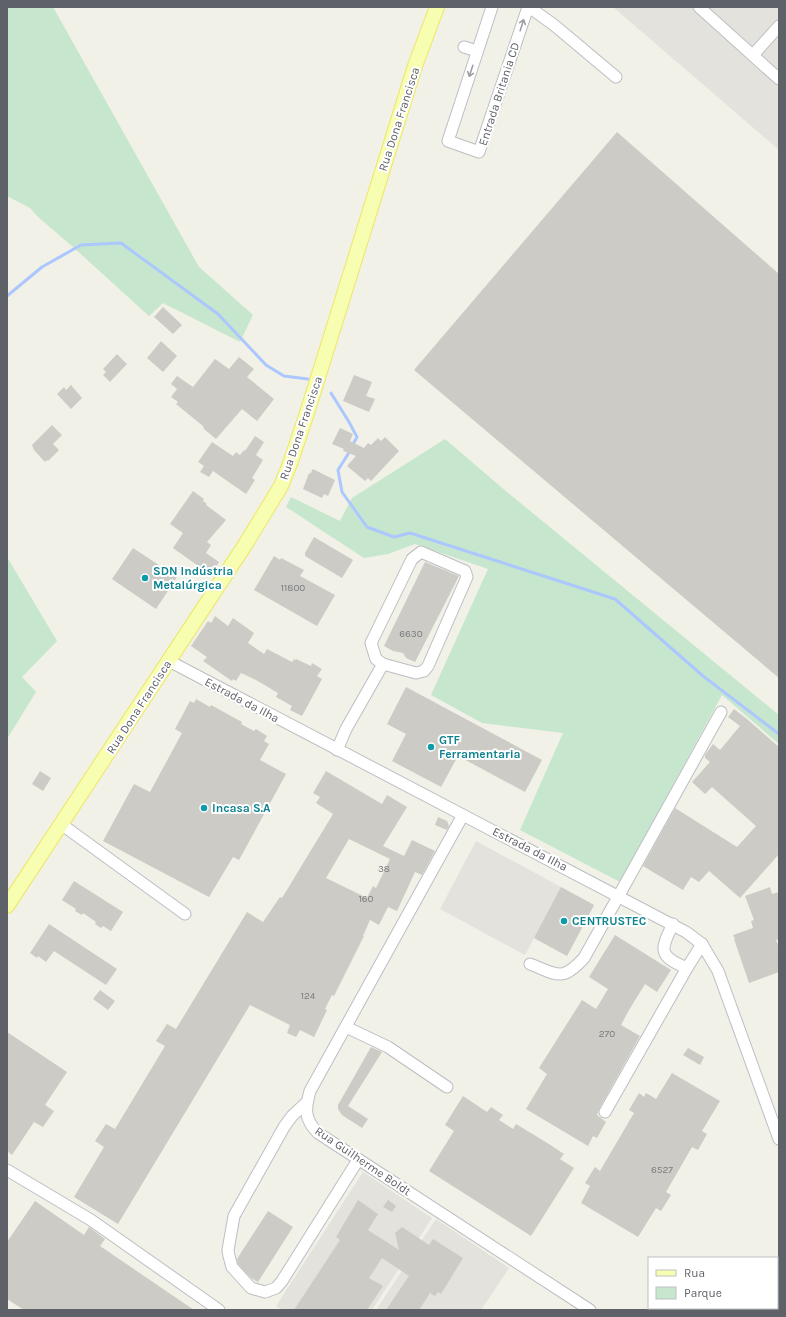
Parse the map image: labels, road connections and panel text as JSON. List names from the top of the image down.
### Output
{
  "streets": {
    "main road": ["Rua Dona Francisca"],
    "street": ["Entrada Britania CD", "Estrada da Ilha", "Rua Guilherme Boldt"]
  },
  "crossings": [
    ["Rua Dona Francisca", "Estrada da Ilha"],
    ["Estrada da Ilha", "Rua Guilherme Boldt"]
  ],
  "places": [
    "SDN Indústria Metalúrgica",
    "GTF Ferramentaria",
    "Incasa S.A",
    "CENTRUSTEC"
  ],
  "house_numbers": [
    "11800",
    "6630",
    "38",
    "160",
    "124",
    "270",
    "6527"
  ],
  "legend": ["Rua", "Parque"]
}
